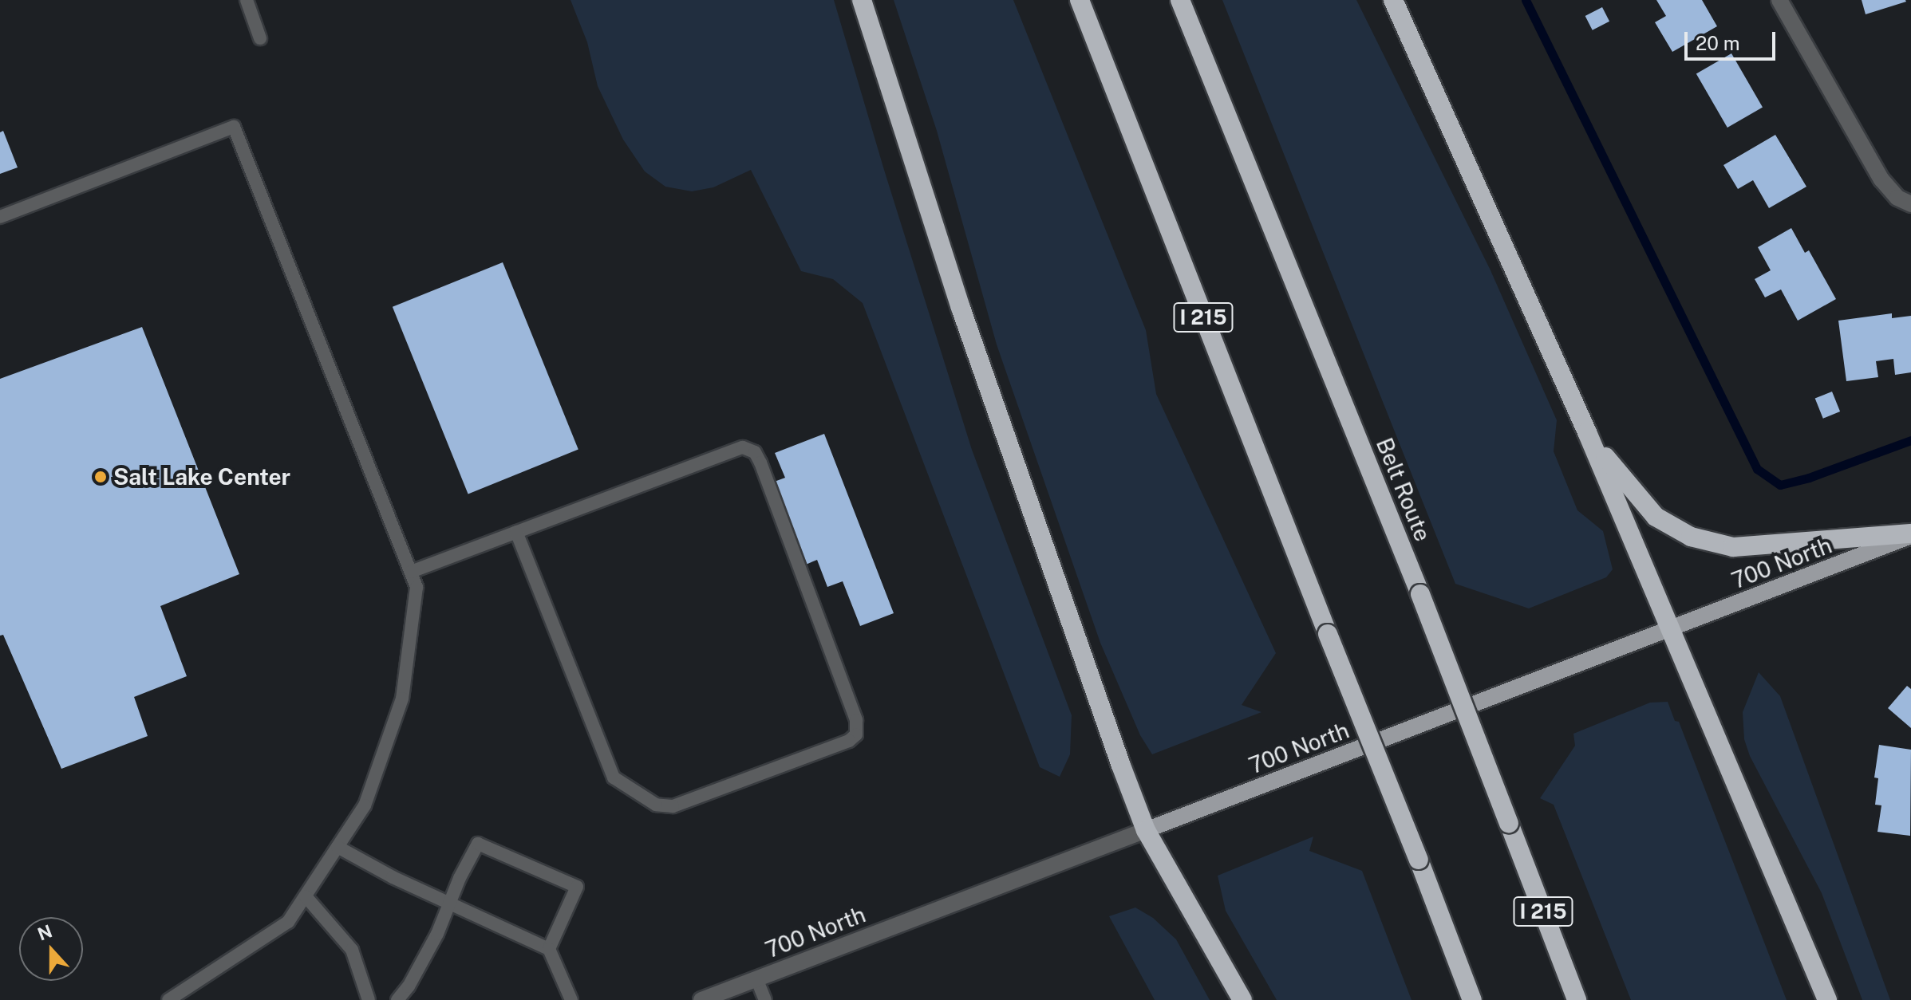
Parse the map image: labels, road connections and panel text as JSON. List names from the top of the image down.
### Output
{
  "streets": {
    "highway": ["I 215", "Belt Route"],
    "main road": ["700 North"]
  },
  "places": ["Salt Lake Center"],
  "scale_bar": "20 m",
  "north": "top"
}
